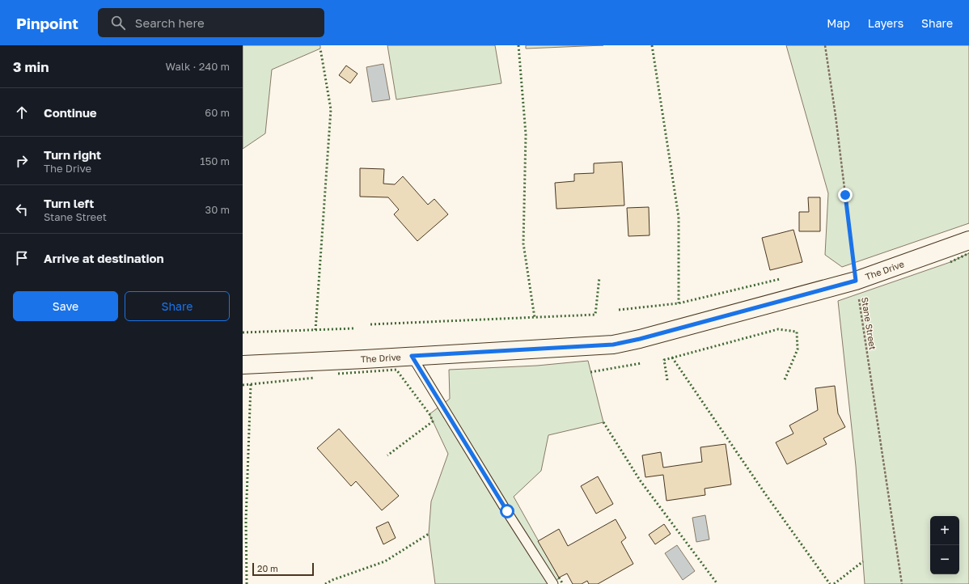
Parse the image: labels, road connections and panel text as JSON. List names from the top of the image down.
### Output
{
  "streets": {
    "street": ["The Drive"],
    "path": ["Stane Street"]
  },
  "crossings": [
    ["The Drive", "Stane Street"]
  ],
  "scale_bar": "20 m",
  "page": {
    "header": "Pinpoint",
    "search": "Search here",
    "nav": ["Map", "Layers", "Share"],
    "heading": ["3 min", "Walk · 240 m"],
    "list": [
      ["Continue", "60 m"],
      ["Turn right", "The Drive", "150 m"],
      ["Turn left", "Stane Street", "30 m"],
      "Arrive at destination"
    ],
    "buttons": ["Save", "Share"],
    "map_buttons": ["+", "−"],
    "scale": "20 m"
  }
}
